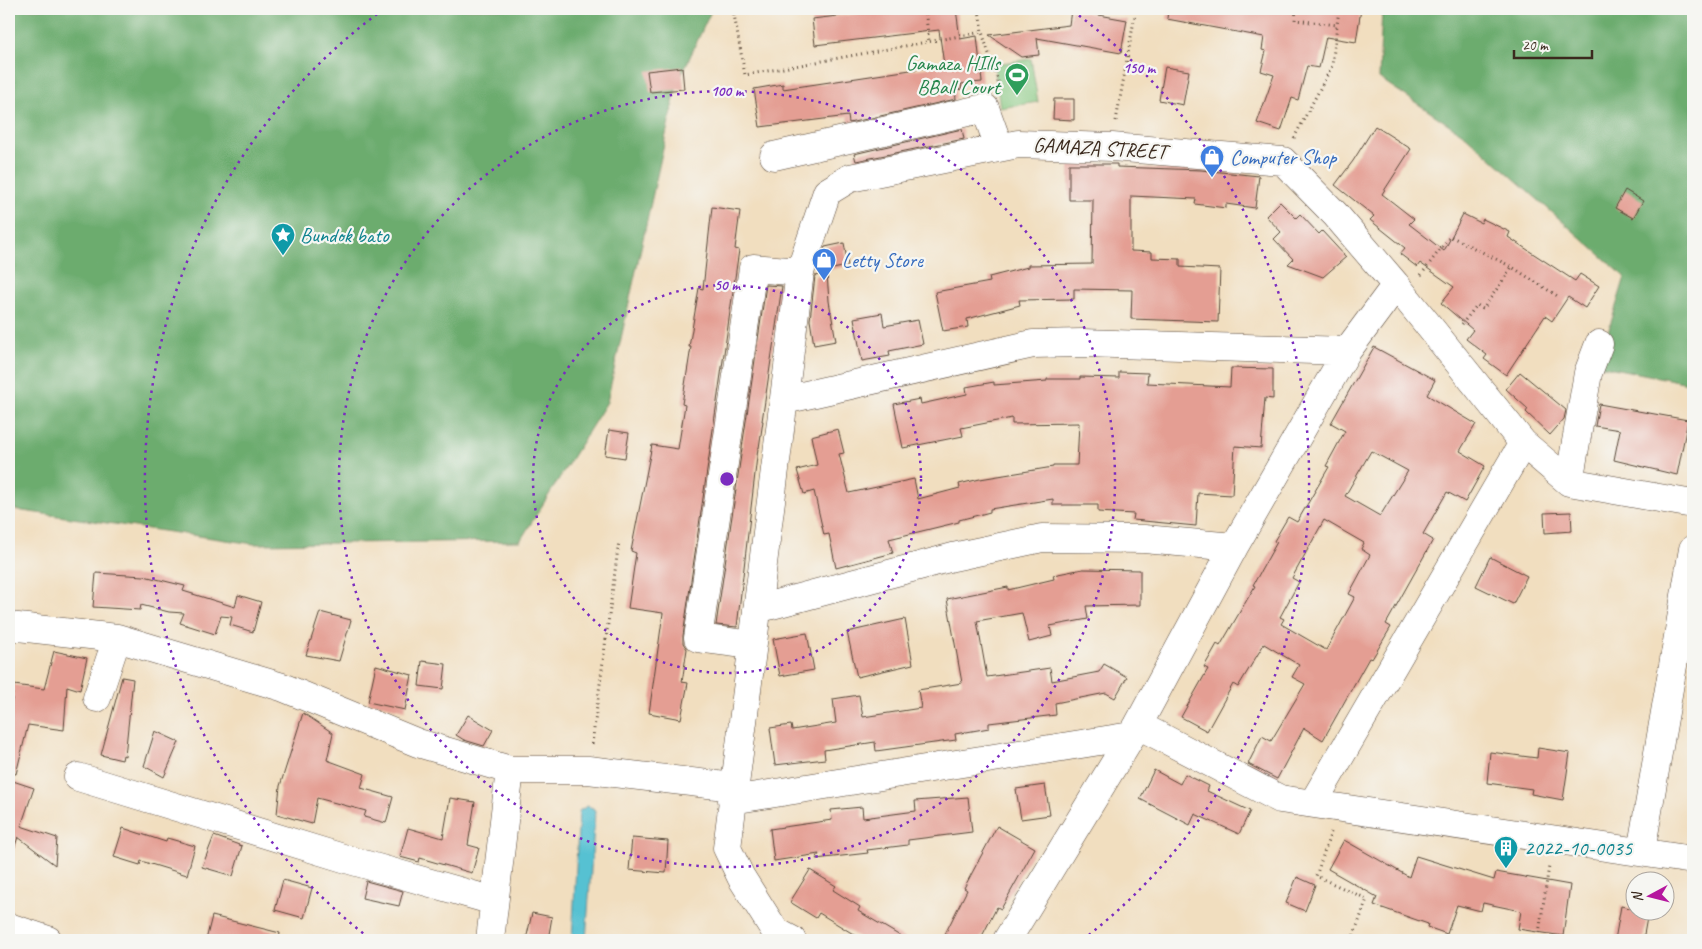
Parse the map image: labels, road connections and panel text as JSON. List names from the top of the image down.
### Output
{
  "streets": {
    "street": ["GAMAZA STREET"]
  },
  "places": {
    "sports": ["Gamaza HIlls BBall Court"],
    "shop": ["Computer Shop", "Letty Store"],
    "place": ["Bundok bato"],
    "building": ["2022-10-0035"]
  },
  "scale_bar": "20 m",
  "north": "left",
  "rings": ["150 m", "100 m", "50 m"]
}
